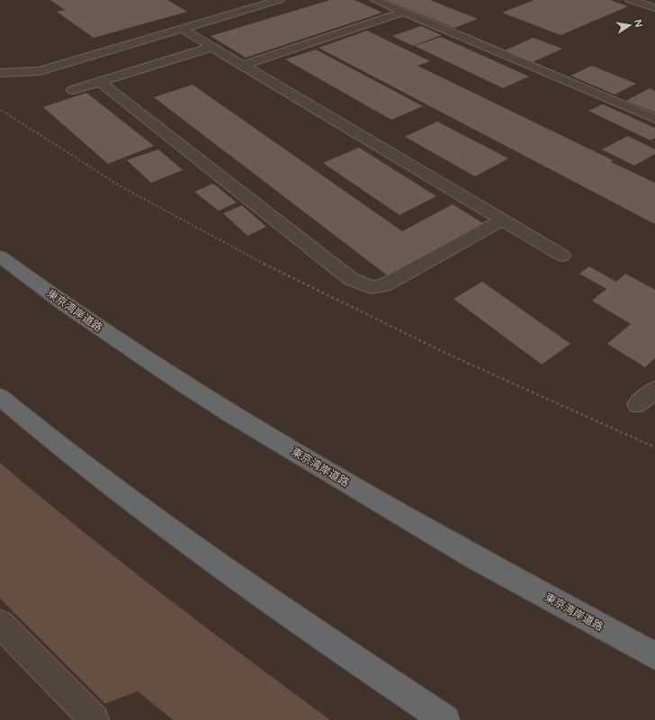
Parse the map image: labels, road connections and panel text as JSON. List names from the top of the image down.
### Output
{
  "streets": {
    "highway": ["東京湾岸道路"]
  },
  "north": "right"
}
